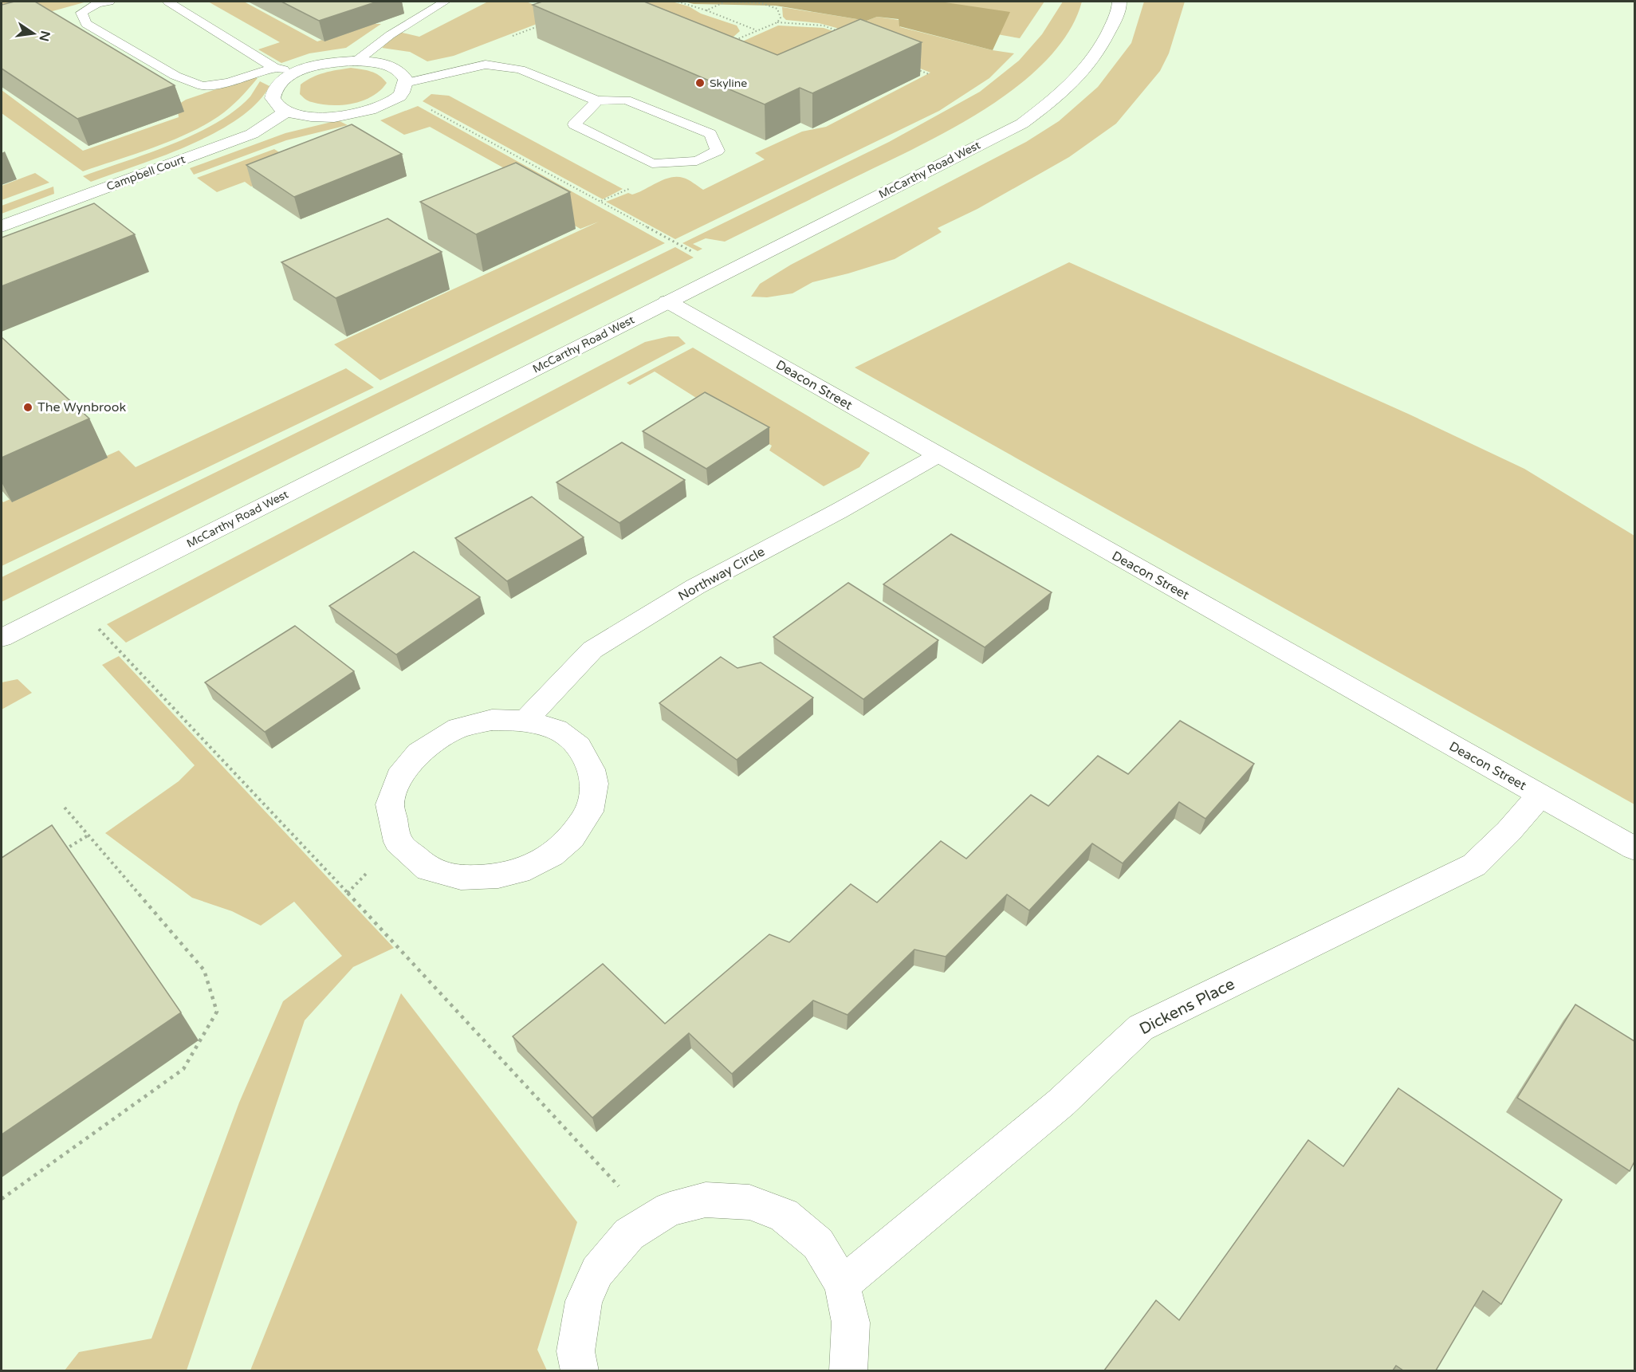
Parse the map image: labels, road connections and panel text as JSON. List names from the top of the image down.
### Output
{
  "streets": {
    "street": [
      "McCarthy Road West",
      "Campbell Court",
      "Deacon Street",
      "Northway Circle",
      "Dickens Place"
    ]
  },
  "crossings": [
    ["McCarthy Road West", "Deacon Street"],
    ["Deacon Street", "Northway Circle"],
    ["Deacon Street", "Dickens Place"]
  ],
  "places": ["Skyline", "The Wynbrook"],
  "north": "right"
}
